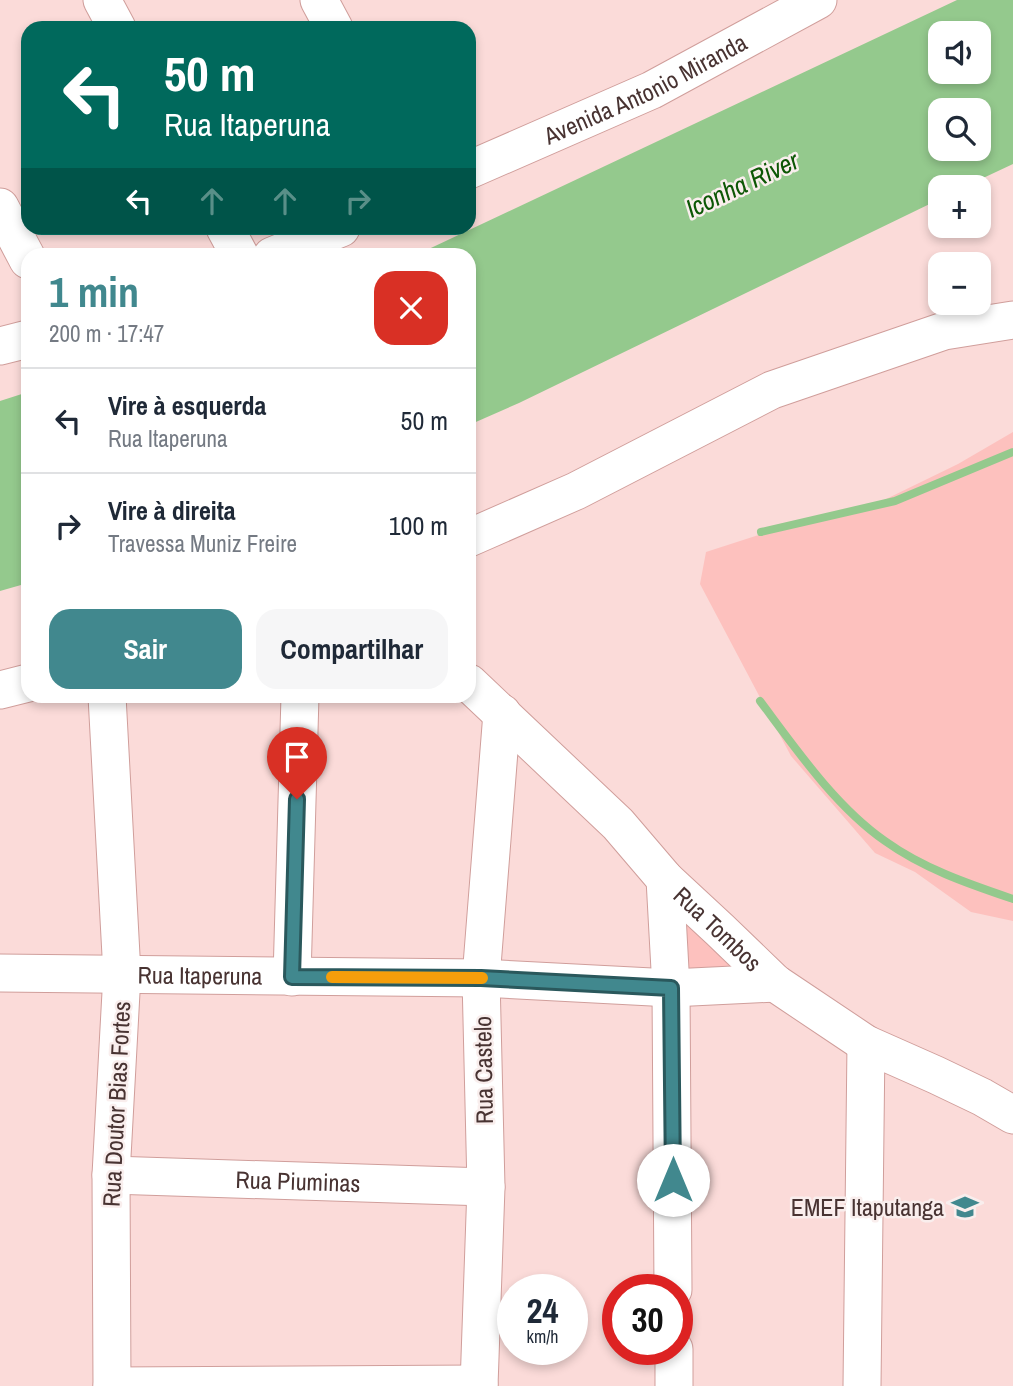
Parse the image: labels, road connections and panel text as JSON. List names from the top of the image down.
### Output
{
  "streets": {
    "street": [
      "Avenida Antonio Miranda",
      "Rua Tombos",
      "Rua Itaperuna",
      "Rua Castelo",
      "Rua Doutor Bias Fortes",
      "Rua Piuminas"
    ]
  },
  "crossings": [
    ["Rua Tombos", "Rua Itaperuna"],
    ["Rua Tombos", "Rua Castelo"],
    ["Rua Itaperuna", "Rua Castelo"],
    ["Rua Itaperuna", "Rua Doutor Bias Fortes"],
    ["Rua Castelo", "Rua Piuminas"],
    ["Rua Doutor Bias Fortes", "Rua Piuminas"]
  ],
  "water": ["Iconha River"],
  "places": {
    "school or university": ["EMEF Itaputanga"]
  },
  "page": {
    "map_buttons": ["+", "−"],
    "turn": ["50 m", "Rua Itaperuna"],
    "heading": ["1 min", "200 m · 17:47"],
    "list": [
      {
        "name": "Vire à esquerda",
        "note": "Rua Itaperuna",
        "value": "50 m"
      },
      {
        "name": "Vire à direita",
        "note": "Travessa Muniz Freire",
        "value": "100 m"
      }
    ],
    "buttons": ["Sair", "Compartilhar"],
    "speed": "24 km/h",
    "limit": "30"
  }
}
